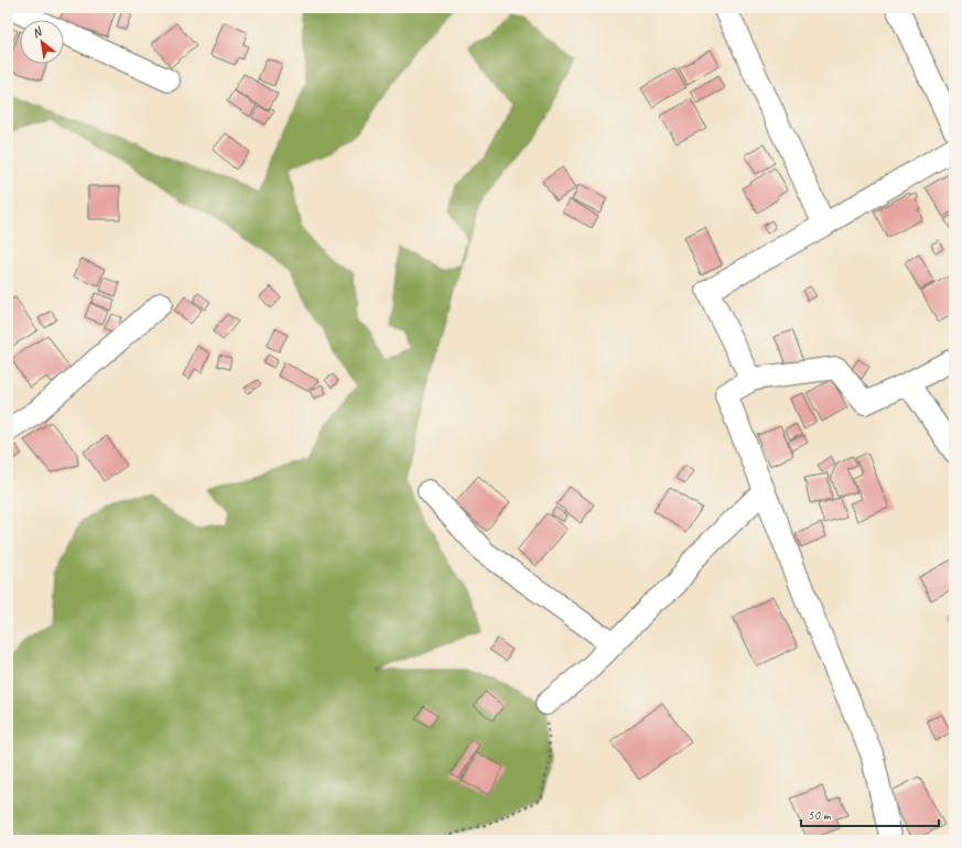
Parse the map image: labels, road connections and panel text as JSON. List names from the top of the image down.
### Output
{
  "scale_bar": "50 m",
  "north": "top left"
}
